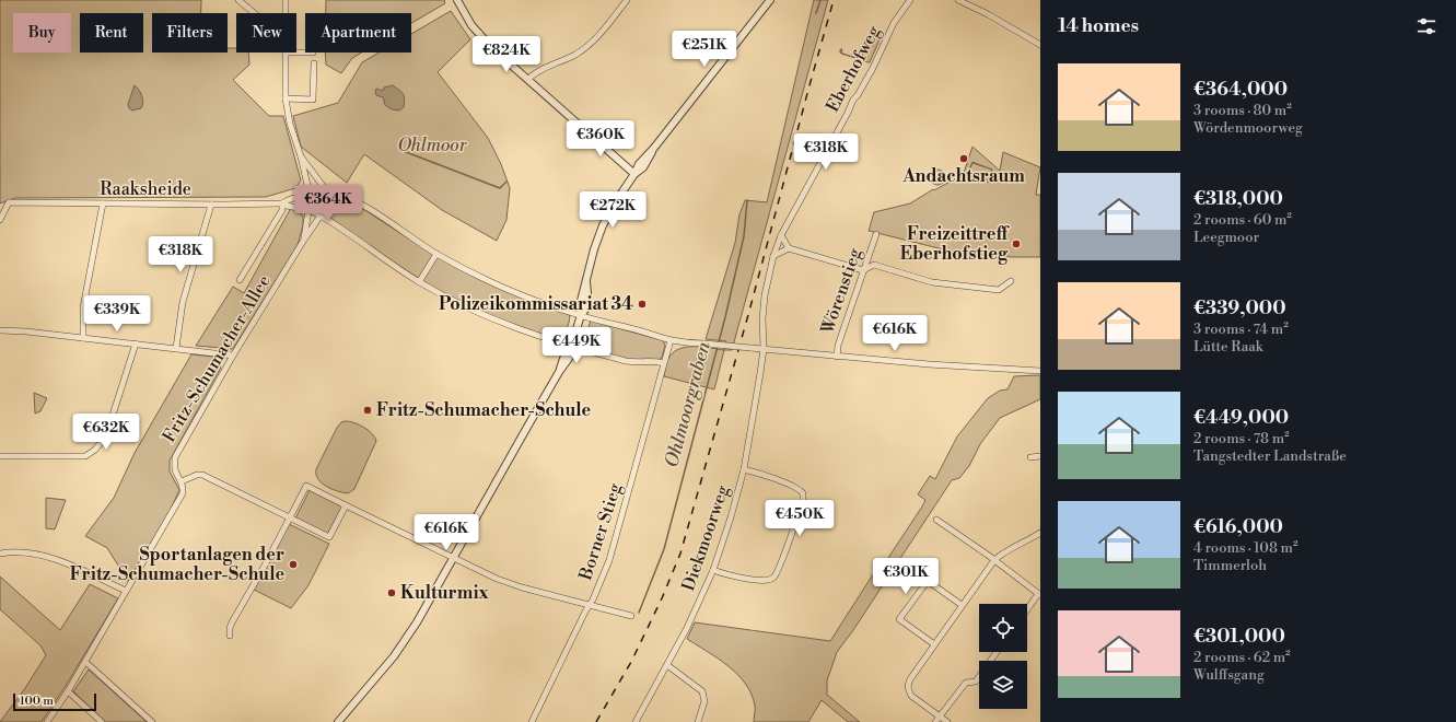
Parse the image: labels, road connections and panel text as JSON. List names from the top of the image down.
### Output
{
  "streets": {
    "street": [
      "Eberhofweg",
      "Raaksheide",
      "Wörenstieg",
      "Fritz-Schumacher-Allee",
      "Borner Stieg",
      "Diekmoorweg"
    ]
  },
  "crossings": [
    ["Eberhofweg", "Raaksheide"],
    ["Eberhofweg", "Diekmoorweg"],
    ["Raaksheide", "Wörenstieg"],
    ["Raaksheide", "Fritz-Schumacher-Allee"],
    ["Raaksheide", "Borner Stieg"],
    ["Raaksheide", "Diekmoorweg"]
  ],
  "water": ["Ohlmoorgraben"],
  "parks": ["Ohlmoor"],
  "places": [
    "Andachtsraum",
    "Freizeittreff Eberhofstieg",
    "Polizeikommissariat 34",
    "Fritz-Schumacher-Schule",
    "Sportanlagen der Fritz-Schumacher-Schule",
    "Kulturmix"
  ],
  "scale_bar": "100 m",
  "page": {
    "heading": "14 homes",
    "chip": [
      "Buy",
      "Rent",
      "Filters",
      "New",
      "Apartment"
    ],
    "price": [
      "€251K",
      "€824K",
      "€360K",
      "€318K",
      "€364K",
      "€272K",
      "€318K",
      "€339K",
      "€616K",
      "€449K",
      "€632K",
      "€450K",
      "€616K",
      "€301K"
    ],
    "list": [
      {
        "name": "€364,000",
        "note": "3 rooms · 80 m² · Wördenmoorweg"
      },
      {
        "name": "€318,000",
        "note": "2 rooms · 60 m² · Leegmoor"
      },
      {
        "name": "€339,000",
        "note": "3 rooms · 74 m² · Lütte Raak"
      },
      {
        "name": "€449,000",
        "note": "2 rooms · 78 m² · Tangstedter Landstraße"
      },
      {
        "name": "€616,000",
        "note": "4 rooms · 108 m² · Timmerloh"
      },
      {
        "name": "€301,000",
        "note": "2 rooms · 62 m² · Wulffsgang"
      }
    ],
    "scale": "100 m"
  }
}
